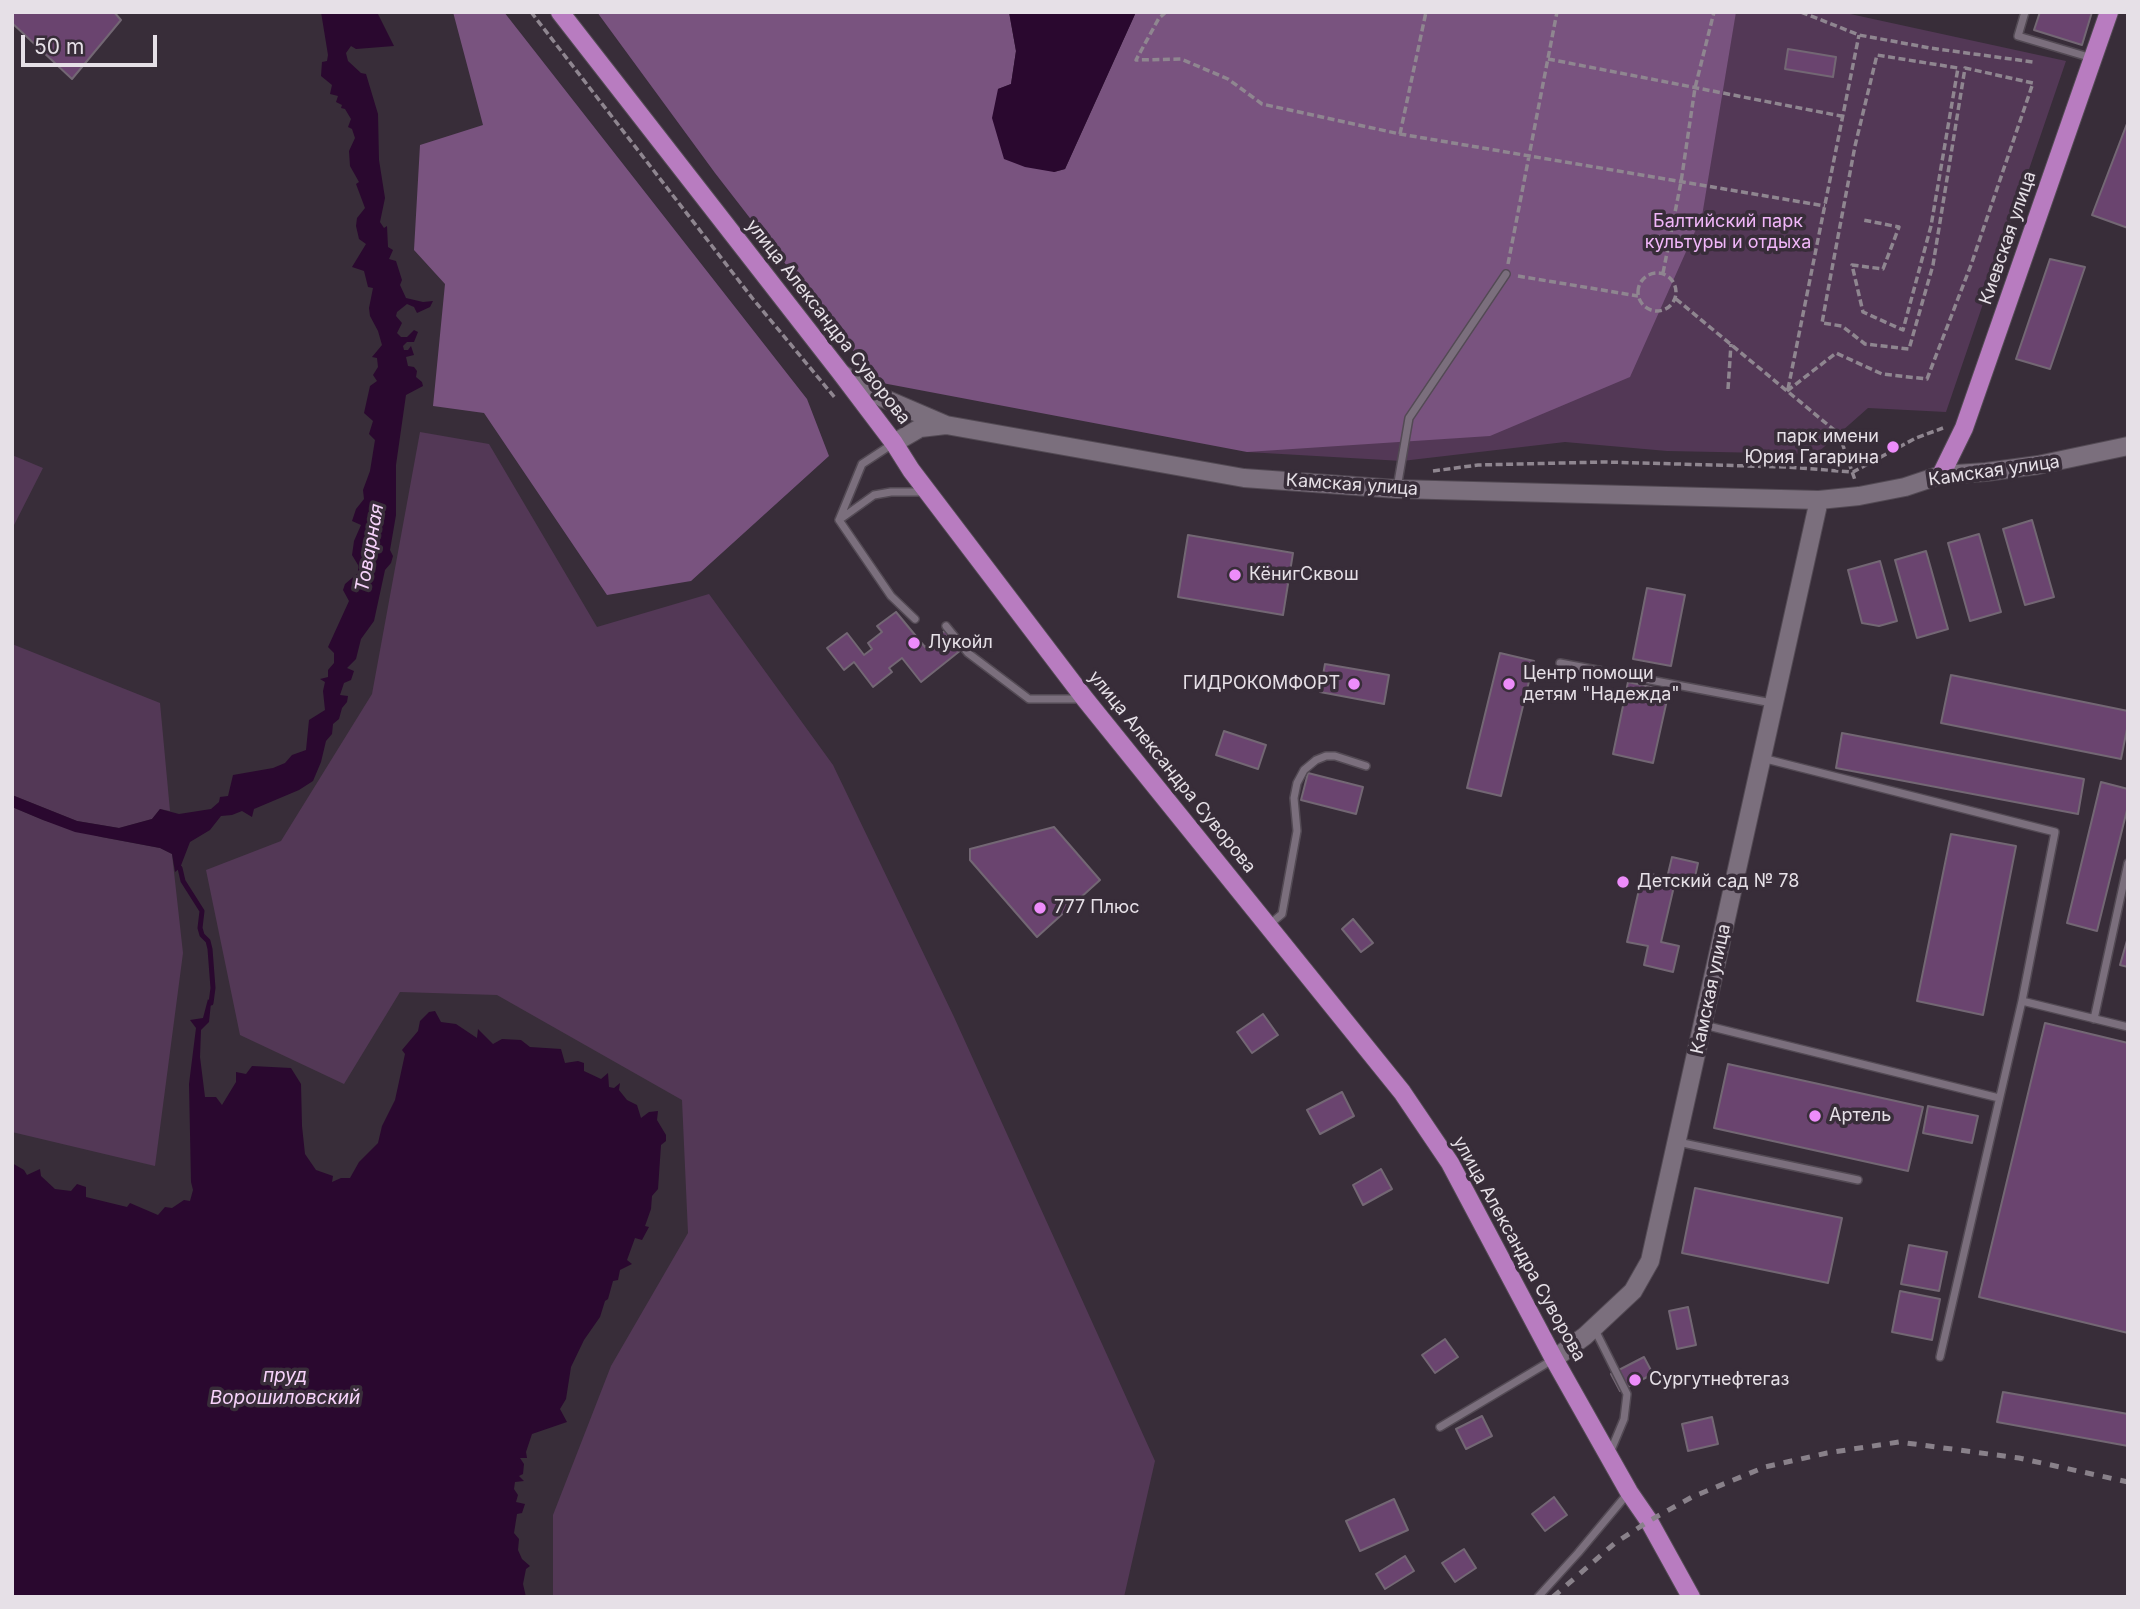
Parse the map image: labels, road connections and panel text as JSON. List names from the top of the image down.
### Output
{
  "streets": {
    "main road": ["Киевская улица", "улица Александра Суворова", "Камская улица"]
  },
  "crossings": [
    ["Киевская улица", "Камская улица"],
    ["улица Александра Суворова", "Камская улица"]
  ],
  "water": ["Товарная", "пруд Ворошиловский"],
  "parks": ["Балтийский парк культуры и отдыха"],
  "places": [
    "парк имени Юрия Гагарина",
    "КёнигСквош",
    "Лукойл",
    "ГИДРОКОМФОРТ",
    "Центр помощи детям \"Надежда\"",
    "Детский сад № 78",
    "777 Плюс",
    "Артель",
    "Сургутнефтегаз"
  ],
  "scale_bar": "50 m"
}
